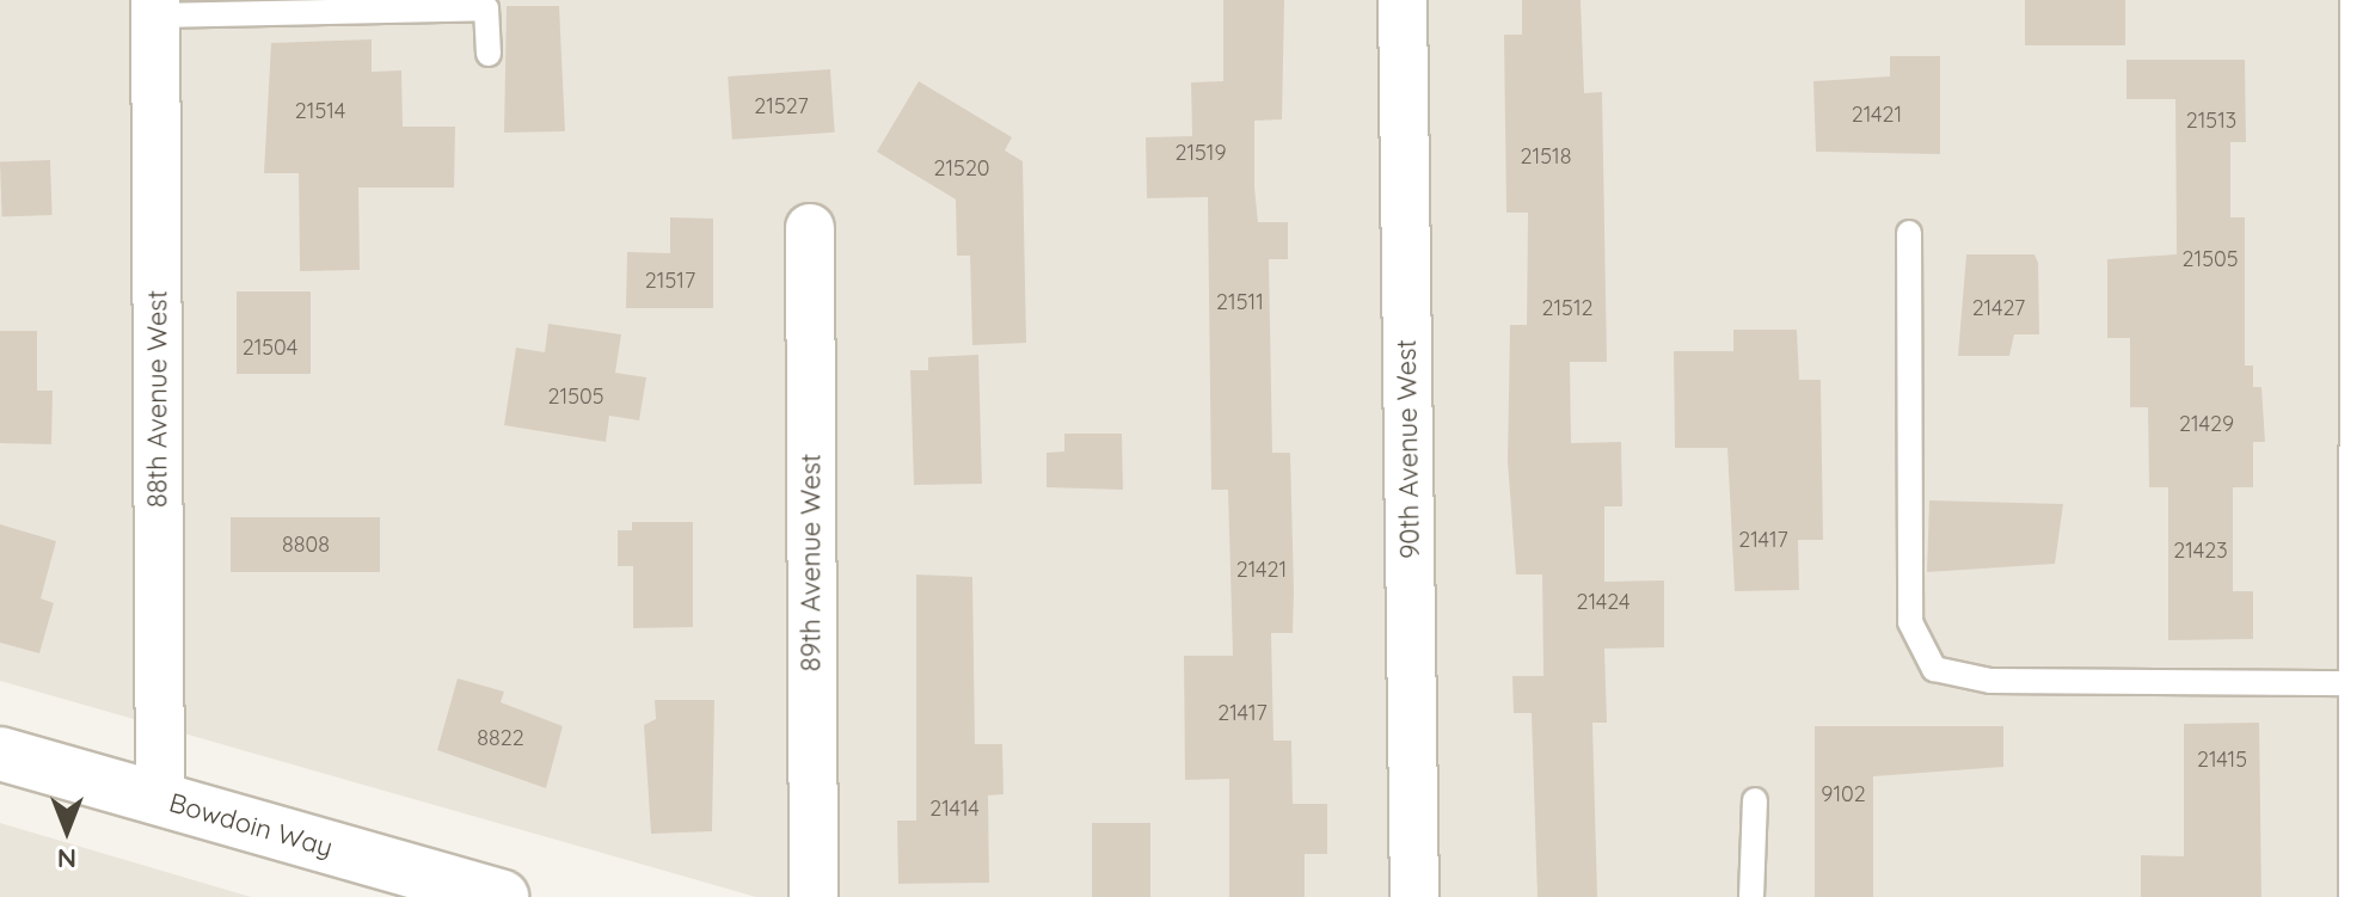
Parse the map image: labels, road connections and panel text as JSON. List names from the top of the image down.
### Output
{
  "streets": {
    "street": [
      "88th Avenue West",
      "90th Avenue West",
      "89th Avenue West",
      "Bowdoin Way"
    ]
  },
  "crossings": [
    ["88th Avenue West", "Bowdoin Way"]
  ],
  "house_numbers": [
    "21527",
    "21514",
    "21421",
    "21513",
    "21519",
    "21518",
    "21520",
    "21505",
    "21517",
    "21511",
    "21512",
    "21427",
    "21504",
    "21505",
    "21429",
    "21417",
    "8808",
    "21423",
    "21421",
    "21424",
    "21417",
    "8822",
    "21415",
    "9102",
    "21414"
  ],
  "north": "bottom"
}
